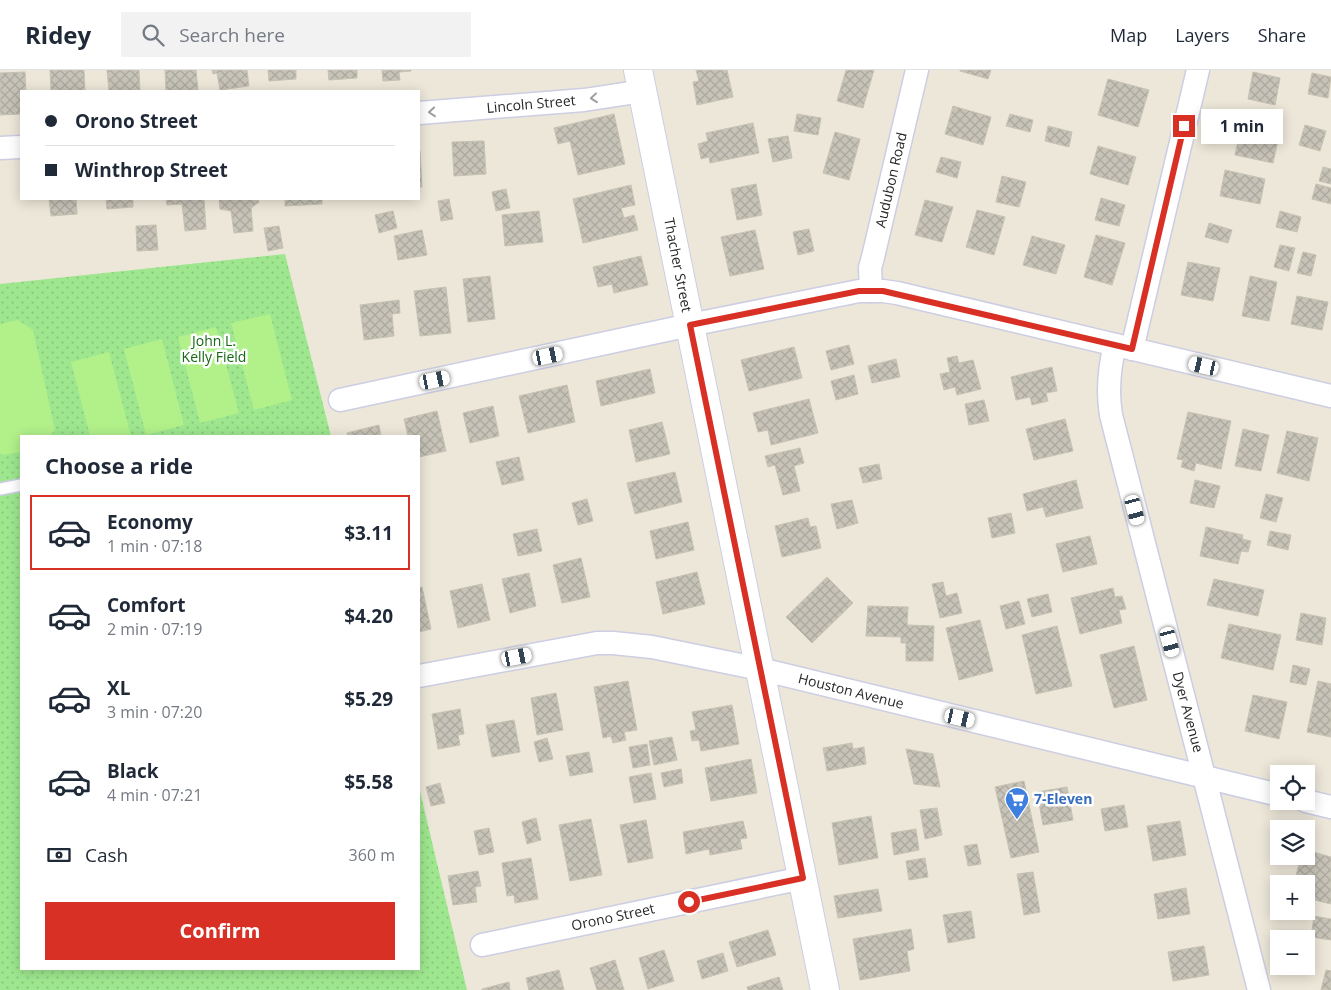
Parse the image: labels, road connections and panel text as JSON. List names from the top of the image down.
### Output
{
  "streets": {
    "street": [
      "Lincoln Street",
      "Audubon Road",
      "Thacher Street",
      "Houston Avenue",
      "Dyer Avenue",
      "Orono Street"
    ]
  },
  "crossings": [
    ["Lincoln Street", "Thacher Street"],
    ["Thacher Street", "Houston Avenue"],
    ["Thacher Street", "Orono Street"],
    ["Houston Avenue", "Dyer Avenue"]
  ],
  "one_way": ["Lincoln Street"],
  "parks": ["John L. Kelly Field"],
  "places": {
    "supermarket": ["7-Eleven"]
  },
  "page": {
    "header": "Ridey",
    "search": "Search here",
    "nav": ["Map", "Layers", "Share"],
    "banner": ["Orono Street", "Winthrop Street"],
    "bubble": "1 min",
    "heading": "Choose a ride",
    "list": [
      {
        "name": "Economy",
        "note": "1 min · 07:18",
        "value": "$3.11"
      },
      {
        "name": "Comfort",
        "note": "2 min · 07:19",
        "value": "$4.20"
      },
      {
        "name": "XL",
        "note": "3 min · 07:20",
        "value": "$5.29"
      },
      {
        "name": "Black",
        "note": "4 min · 07:21",
        "value": "$5.58"
      }
    ],
    "map_buttons": ["+", "−"],
    "pay": ["Cash", "360 m"],
    "buttons": "Confirm"
  }
}
